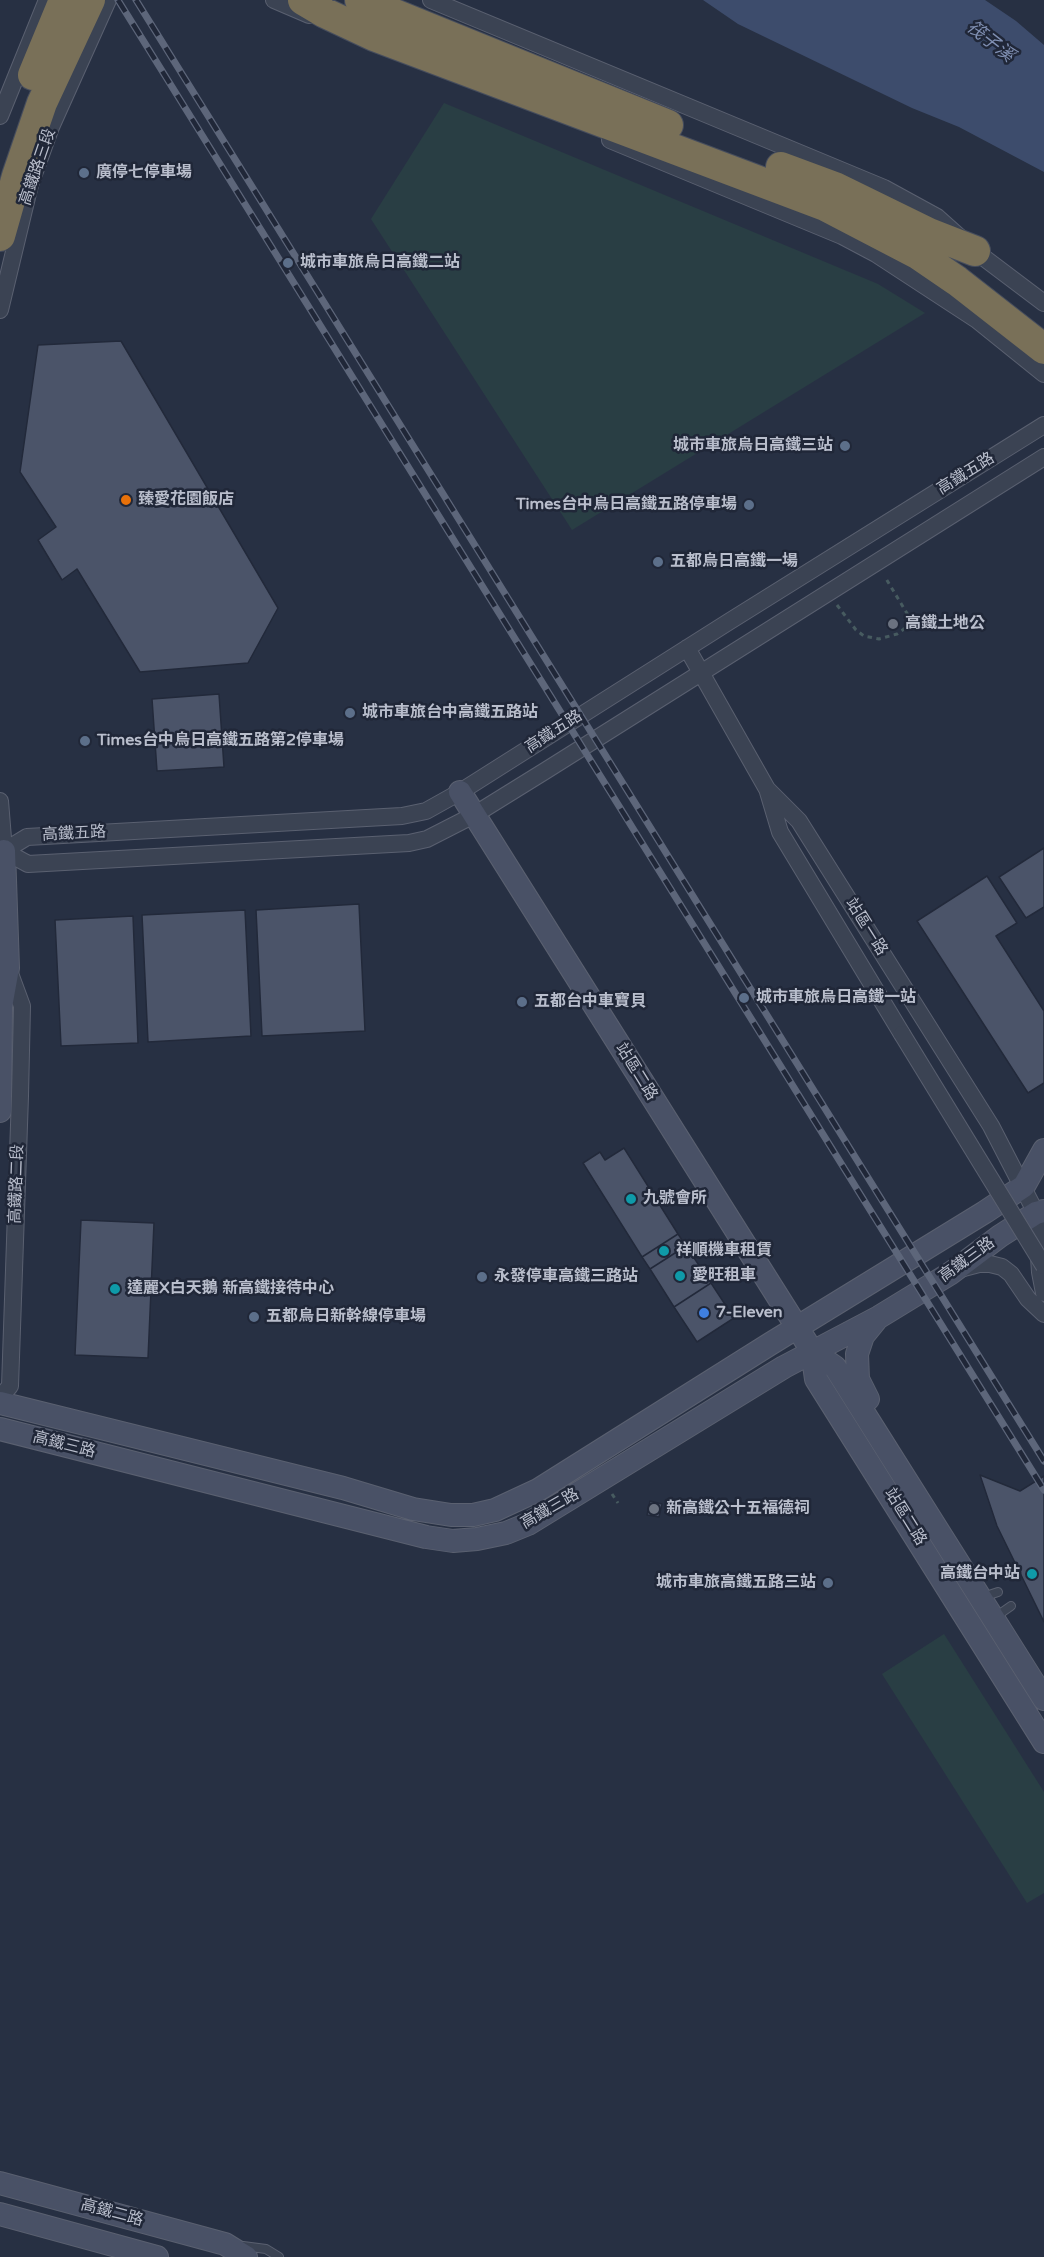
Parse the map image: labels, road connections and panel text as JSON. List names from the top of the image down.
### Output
{
  "streets": {
    "street": [
      "高鐵路三段",
      "高鐵五路",
      "站區一路",
      "站區二路",
      "高鐵路二段",
      "高鐵三路",
      "高鐵二路"
    ]
  },
  "crossings": [
    ["高鐵五路", "站區一路"],
    ["高鐵五路", "站區二路"],
    ["高鐵五路", "高鐵路二段"],
    ["站區一路", "高鐵三路"],
    ["站區二路", "高鐵三路"],
    ["高鐵路二段", "高鐵三路"]
  ],
  "water": ["筏子溪"],
  "places": [
    "廣停七停車場",
    "城市車旅烏日高鐵二站",
    "城市車旅烏日高鐵三站",
    "臻愛花園飯店",
    "Times台中烏日高鐵五路停車場",
    "五都烏日高鐵一場",
    "高鐵土地公",
    "城市車旅台中高鐵五路站",
    "Times台中烏日高鐵五路第2停車場",
    "城市車旅烏日高鐵一站",
    "五都台中車寶貝",
    "九號會所",
    "祥順機車租賃",
    "愛旺租車",
    "永發停車高鐵三路站",
    "達麗X白天鵝 新高鐵接待中心",
    "7-Eleven",
    "五都烏日新幹線停車場",
    "新高鐵公十五福德祠",
    "高鐵台中站",
    "城市車旅高鐵五路三站"
  ]
}
